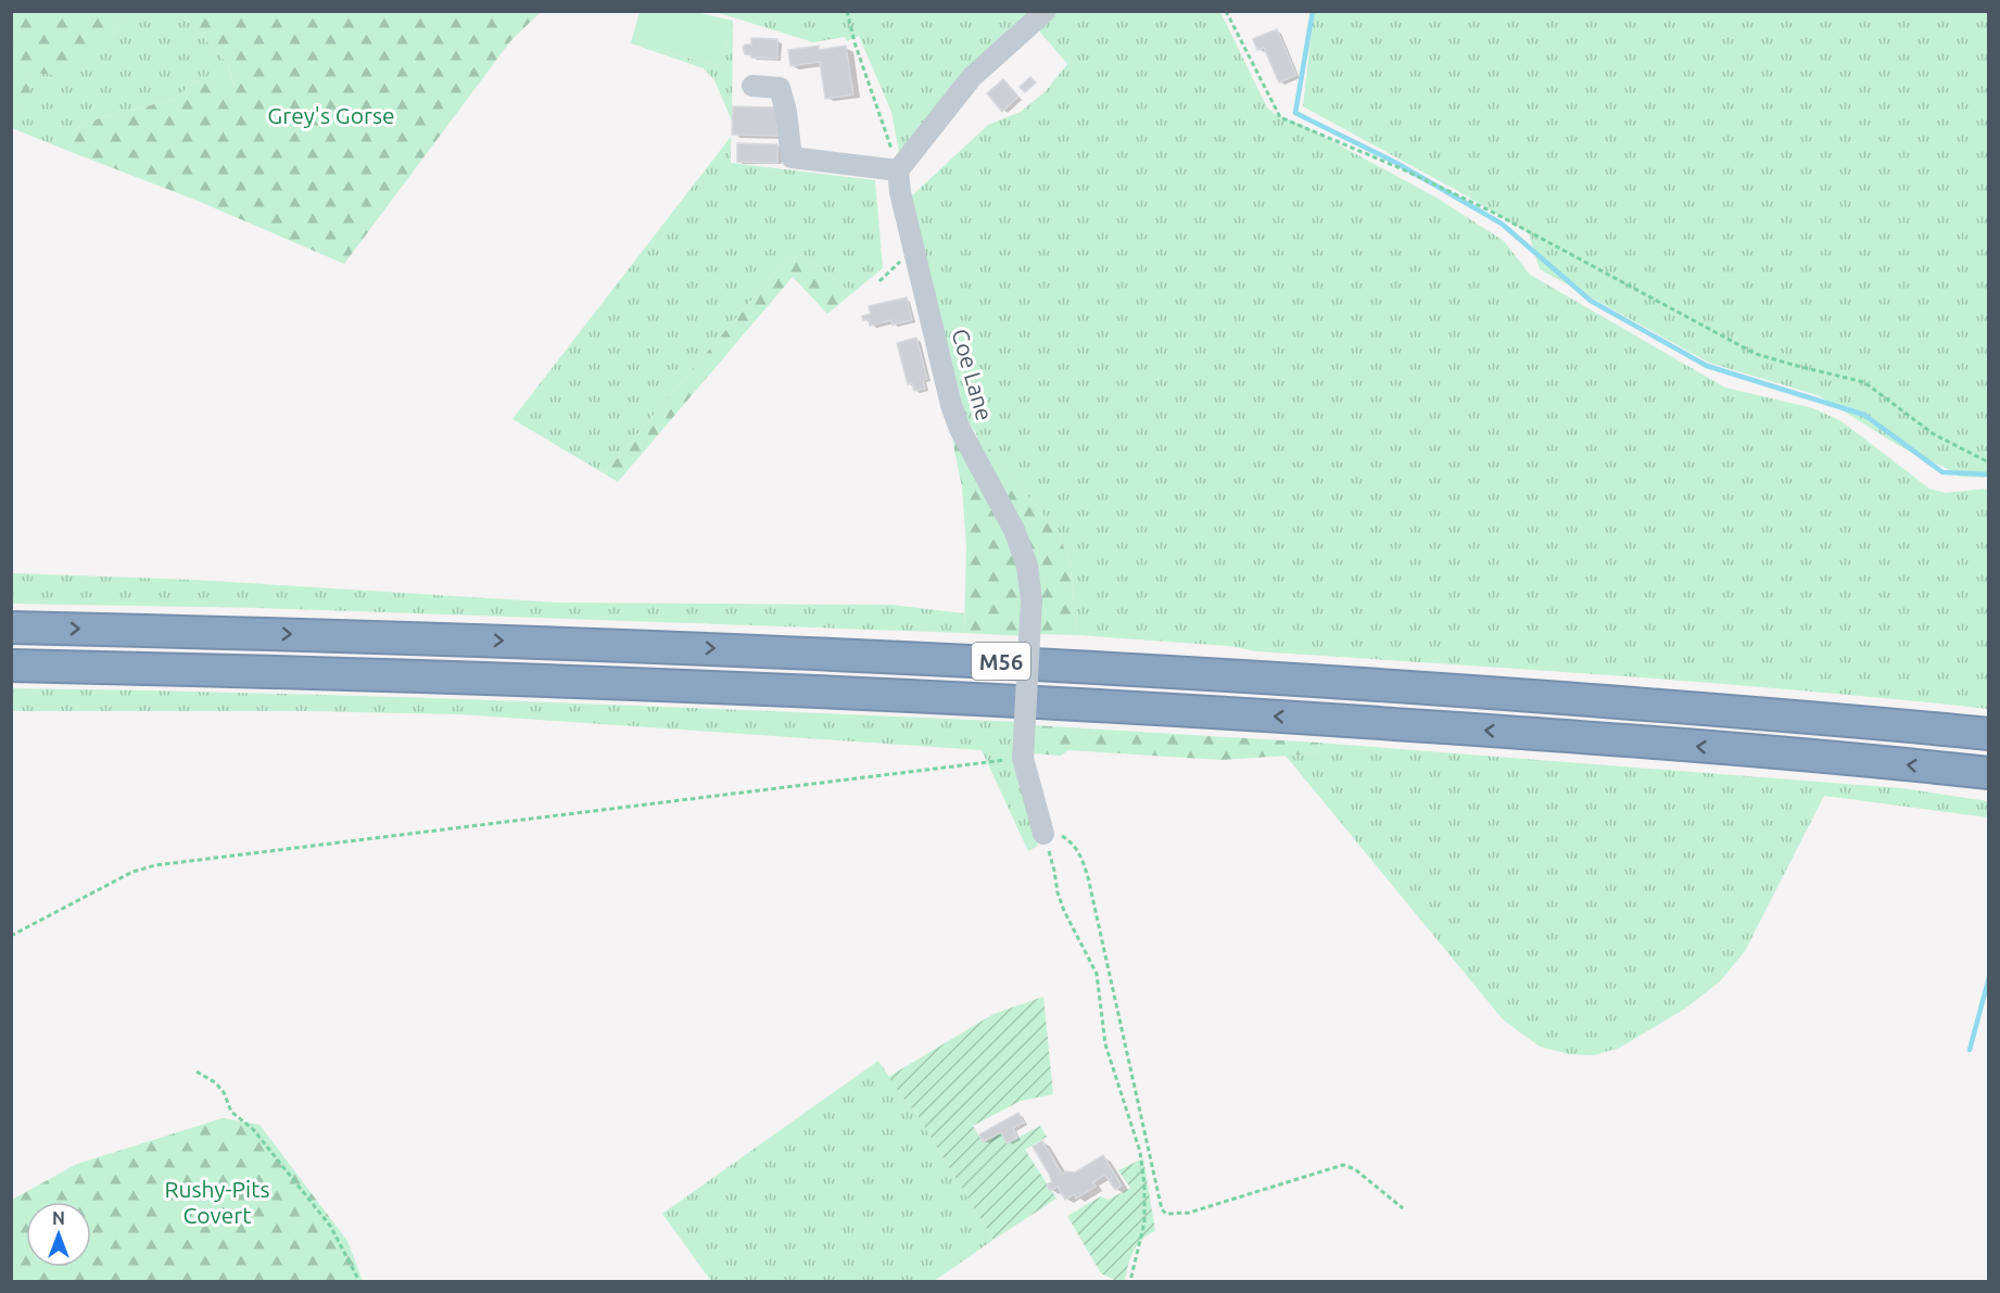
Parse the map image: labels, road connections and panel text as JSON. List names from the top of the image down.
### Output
{
  "streets": {
    "highway": ["M56"],
    "street": ["Coe Lane"]
  },
  "parks": ["Grey's Gorse", "Rushy-Pits Covert"],
  "north": "top"
}
